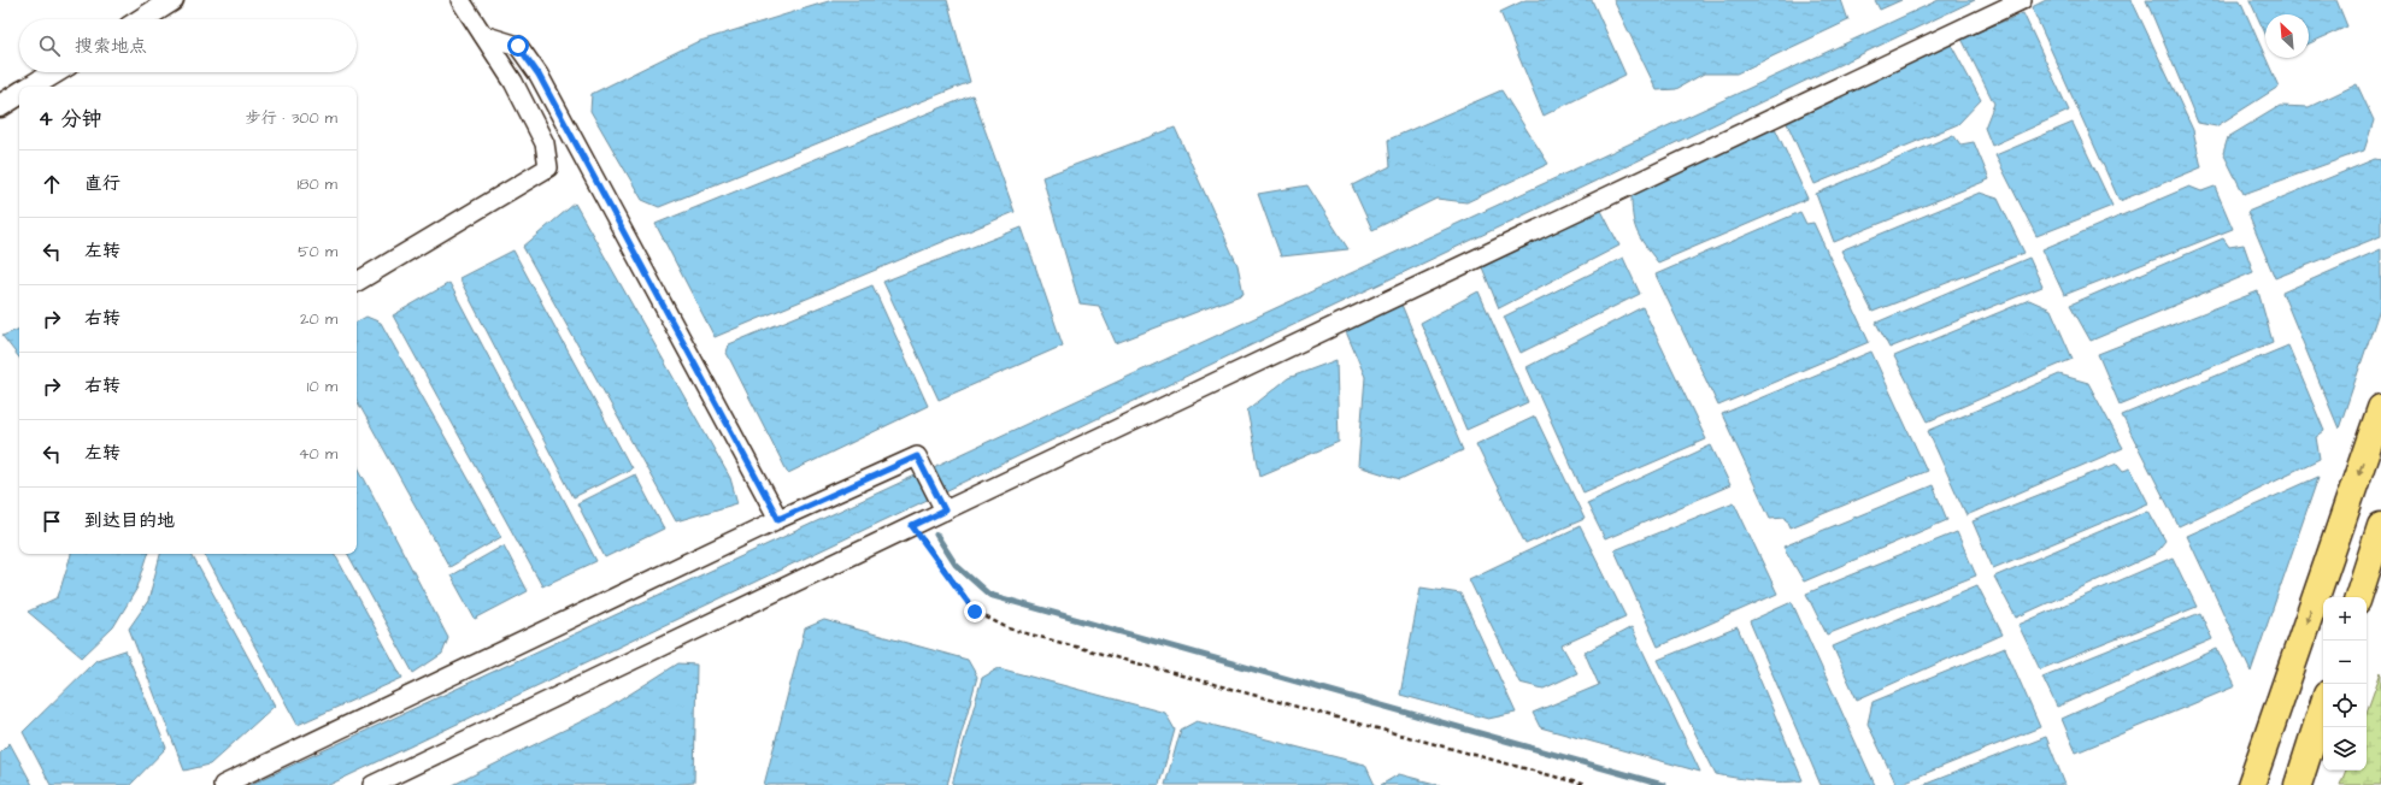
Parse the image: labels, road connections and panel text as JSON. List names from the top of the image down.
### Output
{
  "north": "top left",
  "page": {
    "search": "搜索地点",
    "heading": ["4 分钟", "步行 · 300 m"],
    "list": [
      ["直行", "180 m"],
      ["左转", "50 m"],
      ["右转", "20 m"],
      ["右转", "10 m"],
      ["左转", "40 m"],
      "到达目的地"
    ],
    "map_buttons": ["+", "−"]
  }
}
